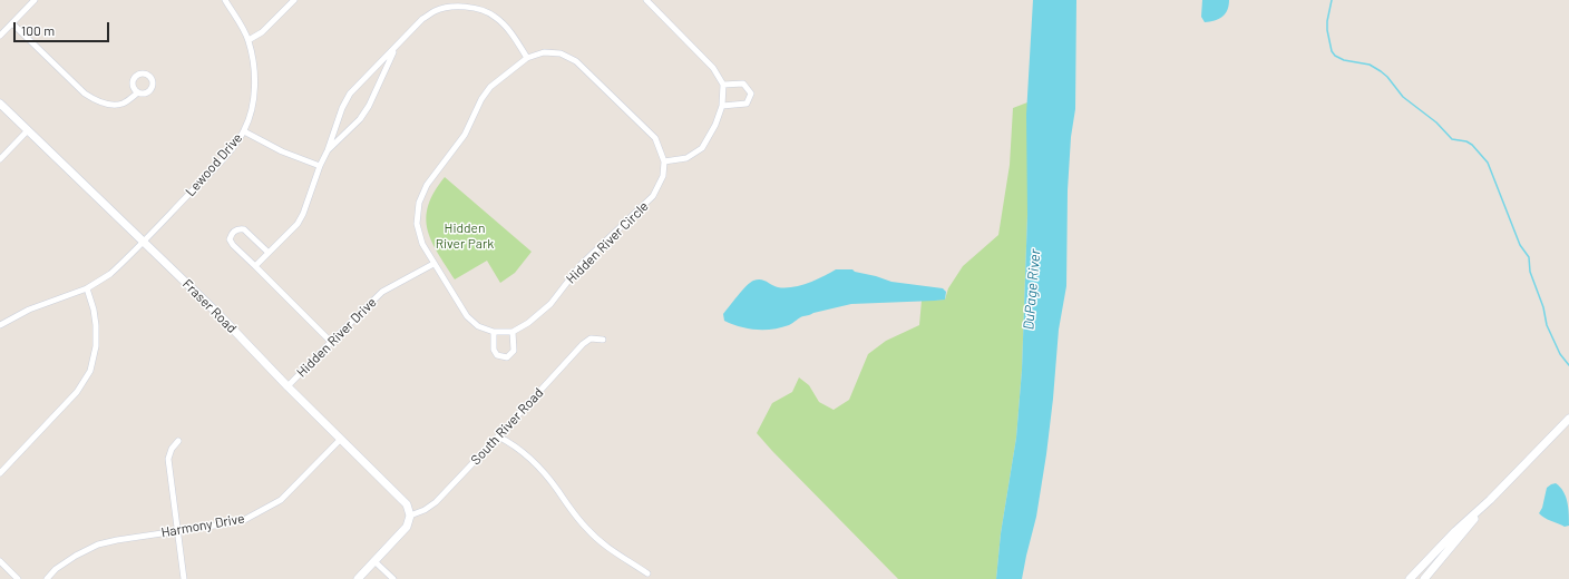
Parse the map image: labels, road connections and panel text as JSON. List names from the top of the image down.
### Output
{
  "streets": {
    "street": [
      "Lewood Drive",
      "Hidden River Circle",
      "Fraser Road",
      "Hidden River Drive",
      "South River Road",
      "Harmony Drive"
    ]
  },
  "crossings": [
    ["Lewood Drive", "Fraser Road"],
    ["Fraser Road", "Hidden River Drive"],
    ["Fraser Road", "South River Road"],
    ["Fraser Road", "Harmony Drive"]
  ],
  "water": ["DuPage River"],
  "parks": ["Hidden River Park"],
  "scale_bar": "100 m"
}
